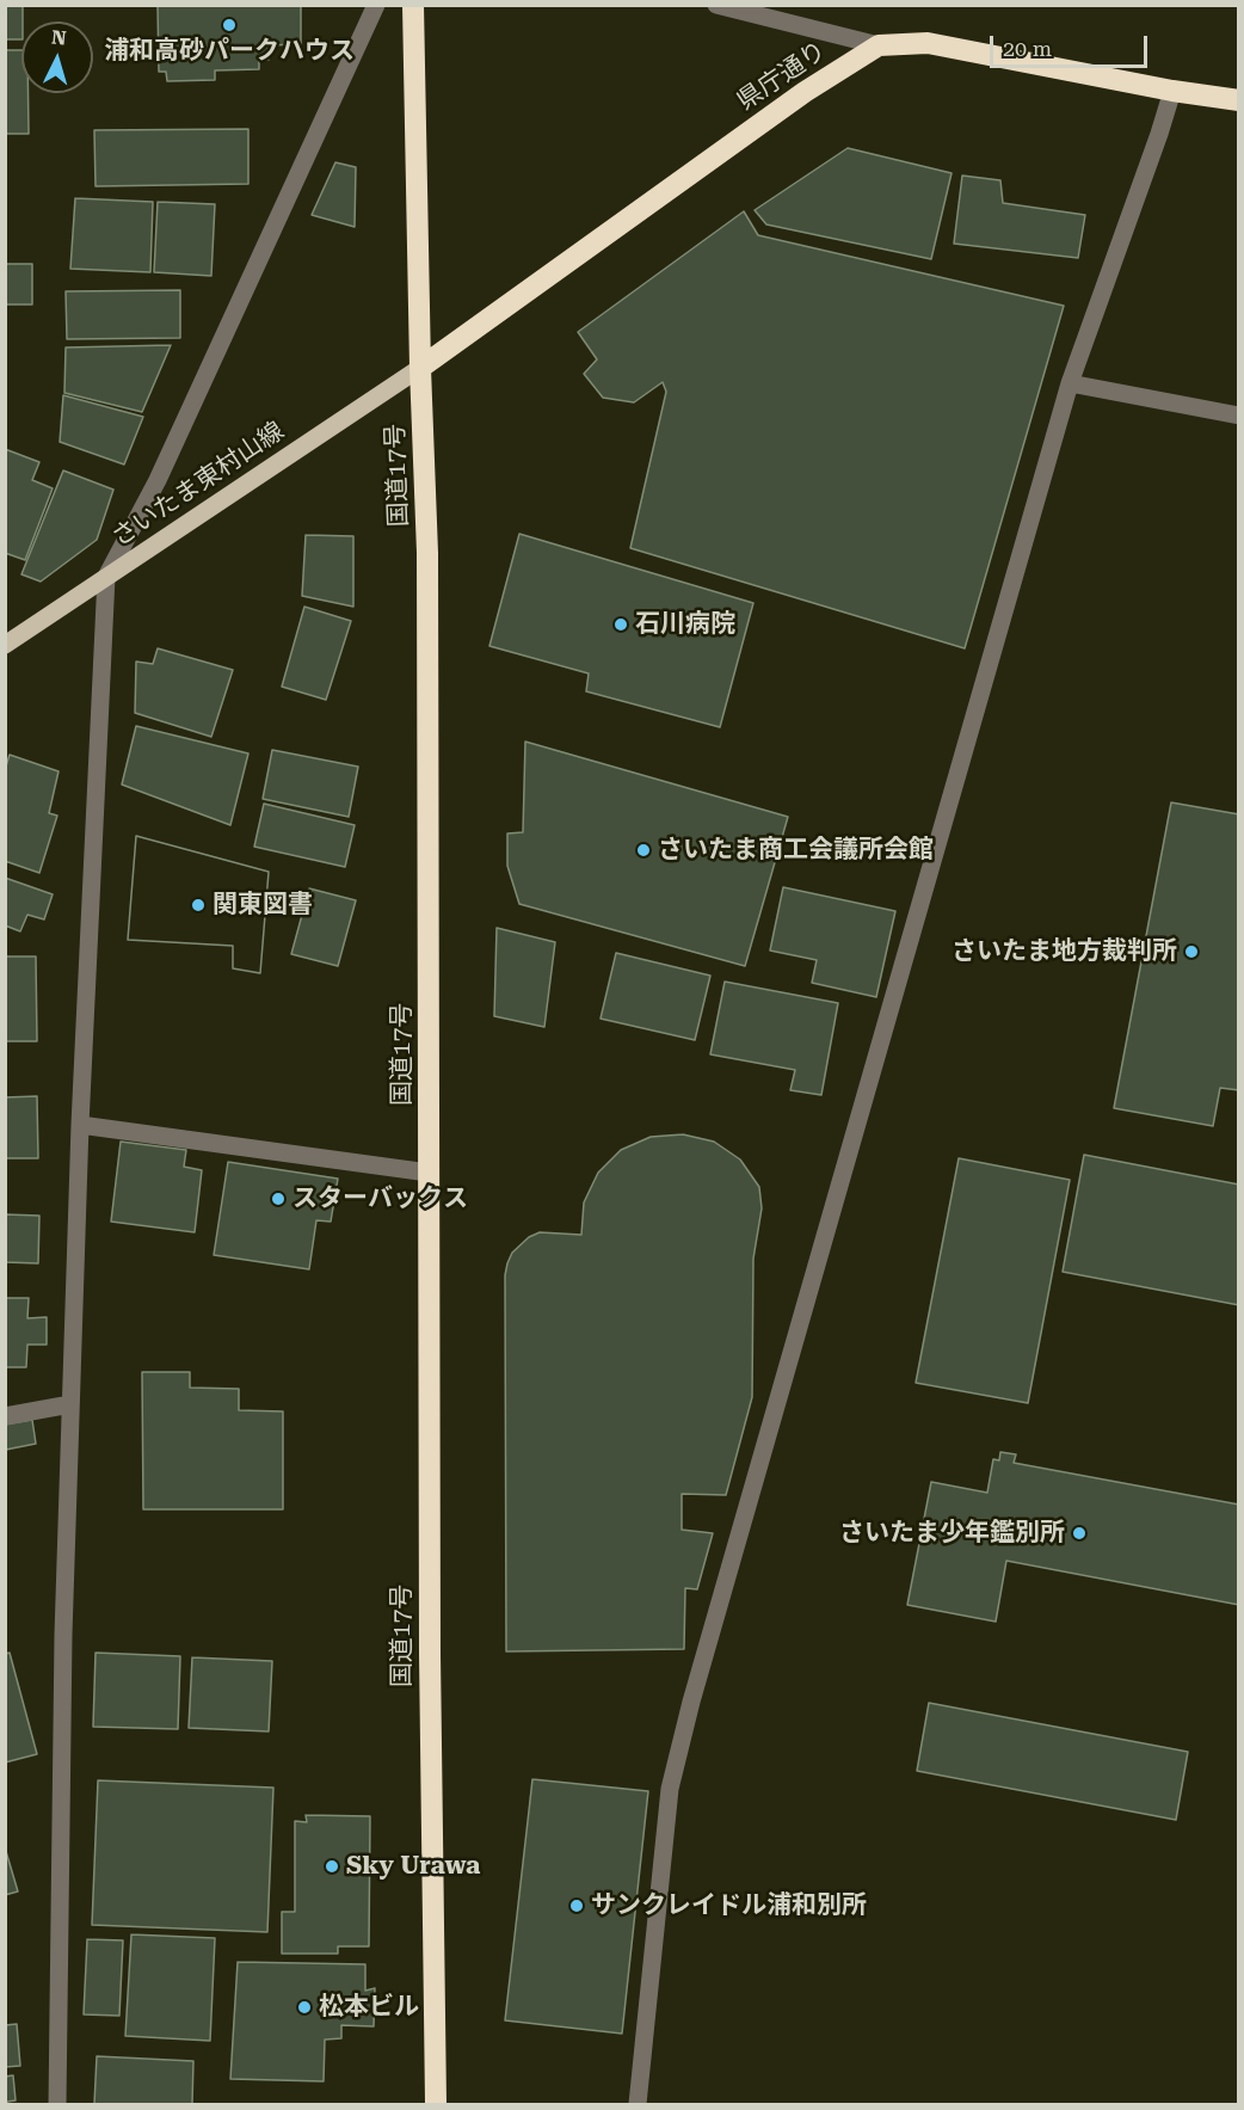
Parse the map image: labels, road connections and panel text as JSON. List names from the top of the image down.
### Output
{
  "streets": {
    "highway": ["県庁通り", "国道17号"],
    "main road": ["さいたま東村山線"]
  },
  "crossings": [
    ["県庁通り", "国道17号"],
    ["県庁通り", "さいたま東村山線"],
    ["国道17号", "さいたま東村山線"]
  ],
  "places": [
    "浦和高砂パークハウス",
    "石川病院",
    "さいたま商工会議所会館",
    "関東図書",
    "さいたま地方裁判所",
    "スターバックス",
    "さいたま少年鑑別所",
    "Sky Urawa",
    "サンクレイドル浦和別所",
    "松本ビル"
  ],
  "scale_bar": "20 m",
  "north": "top"
}
